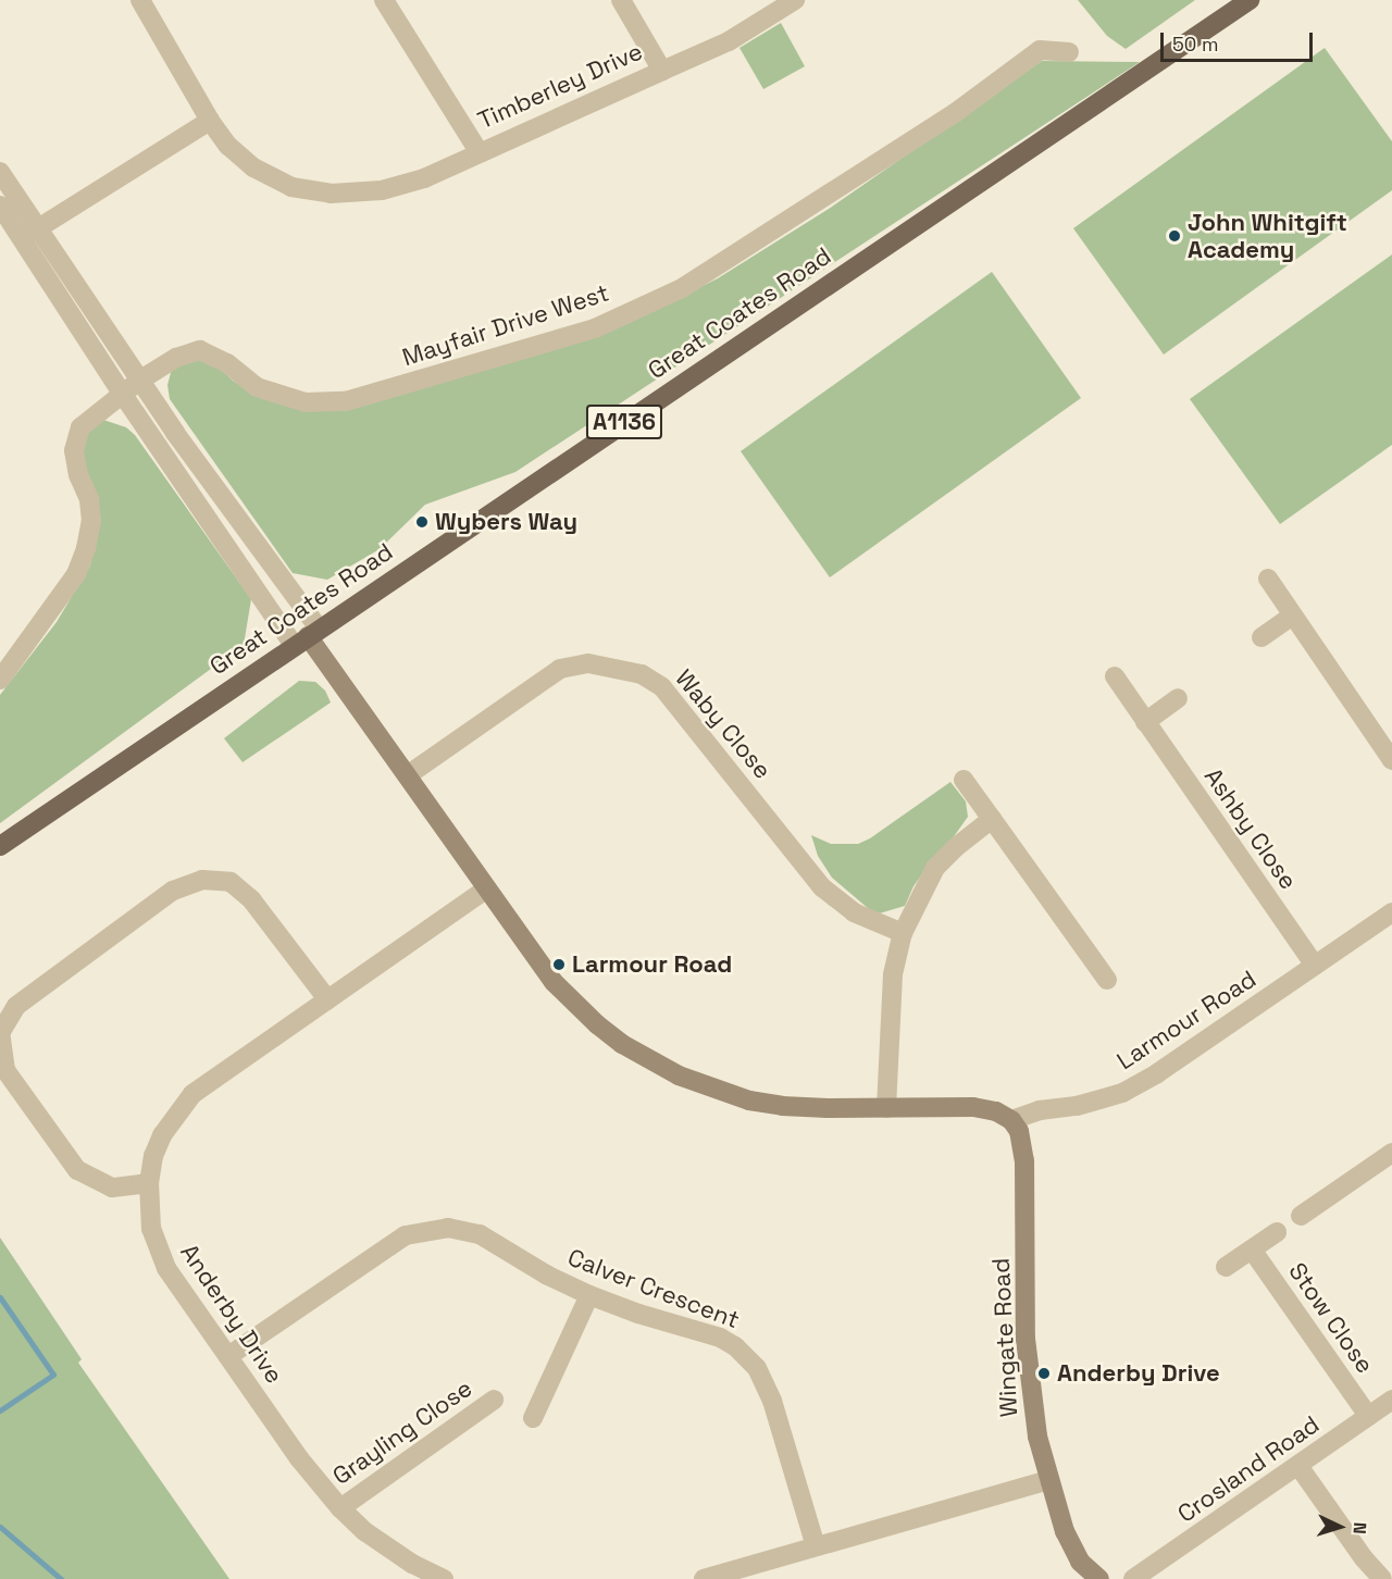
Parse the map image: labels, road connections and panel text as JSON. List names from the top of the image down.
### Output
{
  "streets": {
    "main road": ["Great Coates Road", "A1136"],
    "street": [
      "Timberley Drive",
      "Mayfair Drive West",
      "Waby Close",
      "Ashby Close",
      "Larmour Road",
      "Calver Crescent",
      "Anderby Drive",
      "Stow Close",
      "Wingate Road",
      "Grayling Close",
      "Crosland Road"
    ]
  },
  "crossings": [
    ["Ashby Close", "Larmour Road"],
    ["Larmour Road", "Wingate Road"],
    ["Calver Crescent", "Anderby Drive"],
    ["Anderby Drive", "Grayling Close"],
    ["Stow Close", "Crosland Road"]
  ],
  "places": [
    "John Whitgift Academy",
    "Wybers Way",
    "Larmour Road",
    "Anderby Drive"
  ],
  "scale_bar": "50 m",
  "north": "right"
}
